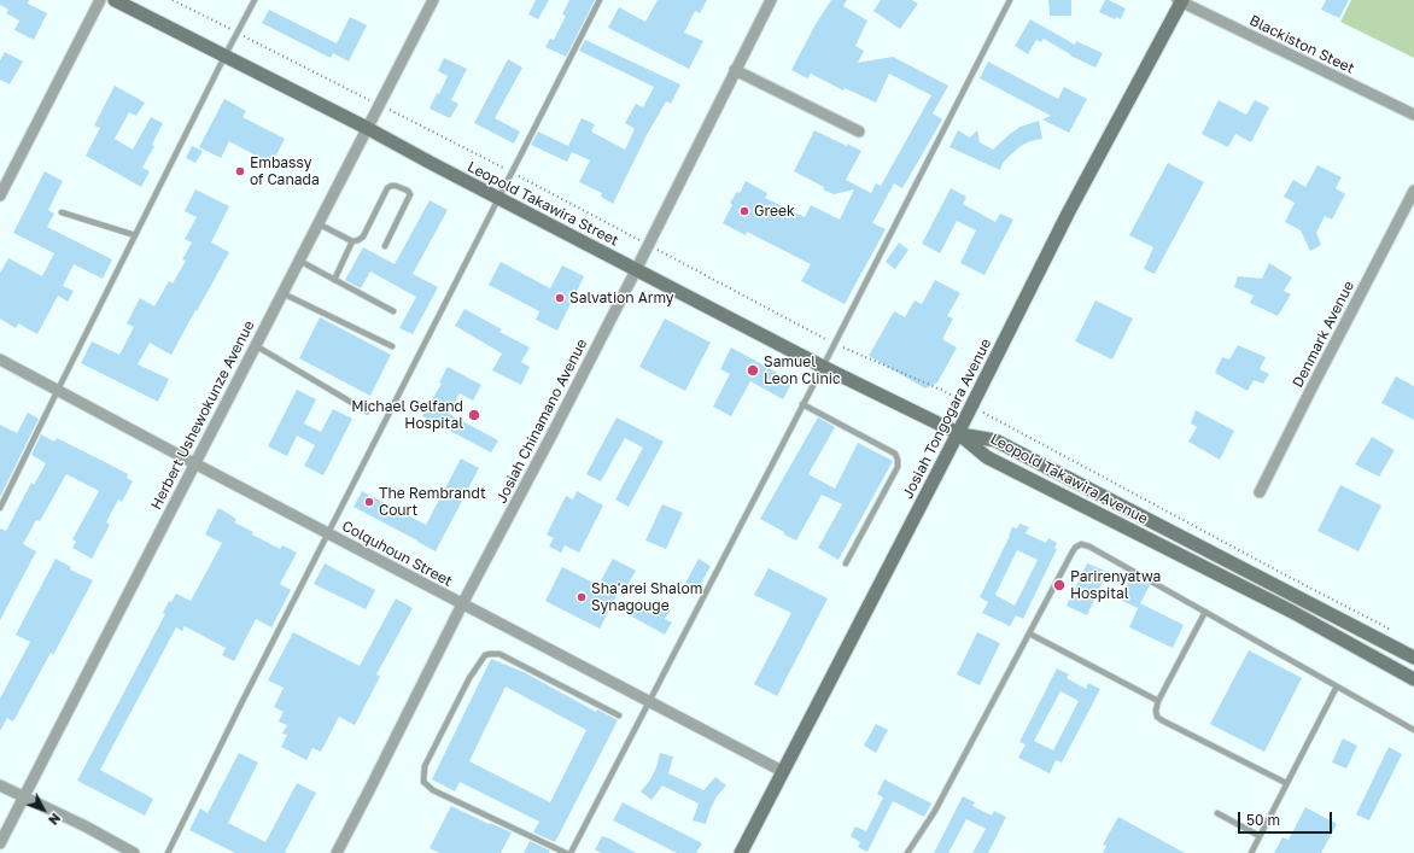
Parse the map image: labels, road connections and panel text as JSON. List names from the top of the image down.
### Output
{
  "streets": {
    "main road": ["Leopold Takawira Street", "Josiah Tongogara Avenue", "Leopold Takawira Avenue"],
    "street": [
      "Blackiston Steet",
      "Denmark Avenue",
      "Herbert Ushewokunze Avenue",
      "Josiah Chinamano Avenue",
      "Colquhoun Street"
    ]
  },
  "crossings": [
    ["Blackiston Steet", "Josiah Tongogara Avenue"],
    ["Leopold Takawira Street", "Herbert Ushewokunze Avenue"],
    ["Leopold Takawira Street", "Josiah Tongogara Avenue"],
    ["Leopold Takawira Street", "Josiah Chinamano Avenue"],
    ["Leopold Takawira Street", "Leopold Takawira Avenue"],
    ["Herbert Ushewokunze Avenue", "Colquhoun Street"],
    ["Josiah Tongogara Avenue", "Leopold Takawira Avenue"],
    ["Josiah Tongogara Avenue", "Colquhoun Street"],
    ["Josiah Chinamano Avenue", "Colquhoun Street"]
  ],
  "places": [
    "Embassy of Canada",
    "Greek",
    "Salvation Army",
    "Samuel Leon Clinic",
    "Michael Gelfand Hospital",
    "The Rembrandt Court",
    "Parirenyatwa Hospital",
    "Sha'arei Shalom Synagouge"
  ],
  "scale_bar": "50 m",
  "north": "bottom right"
}
